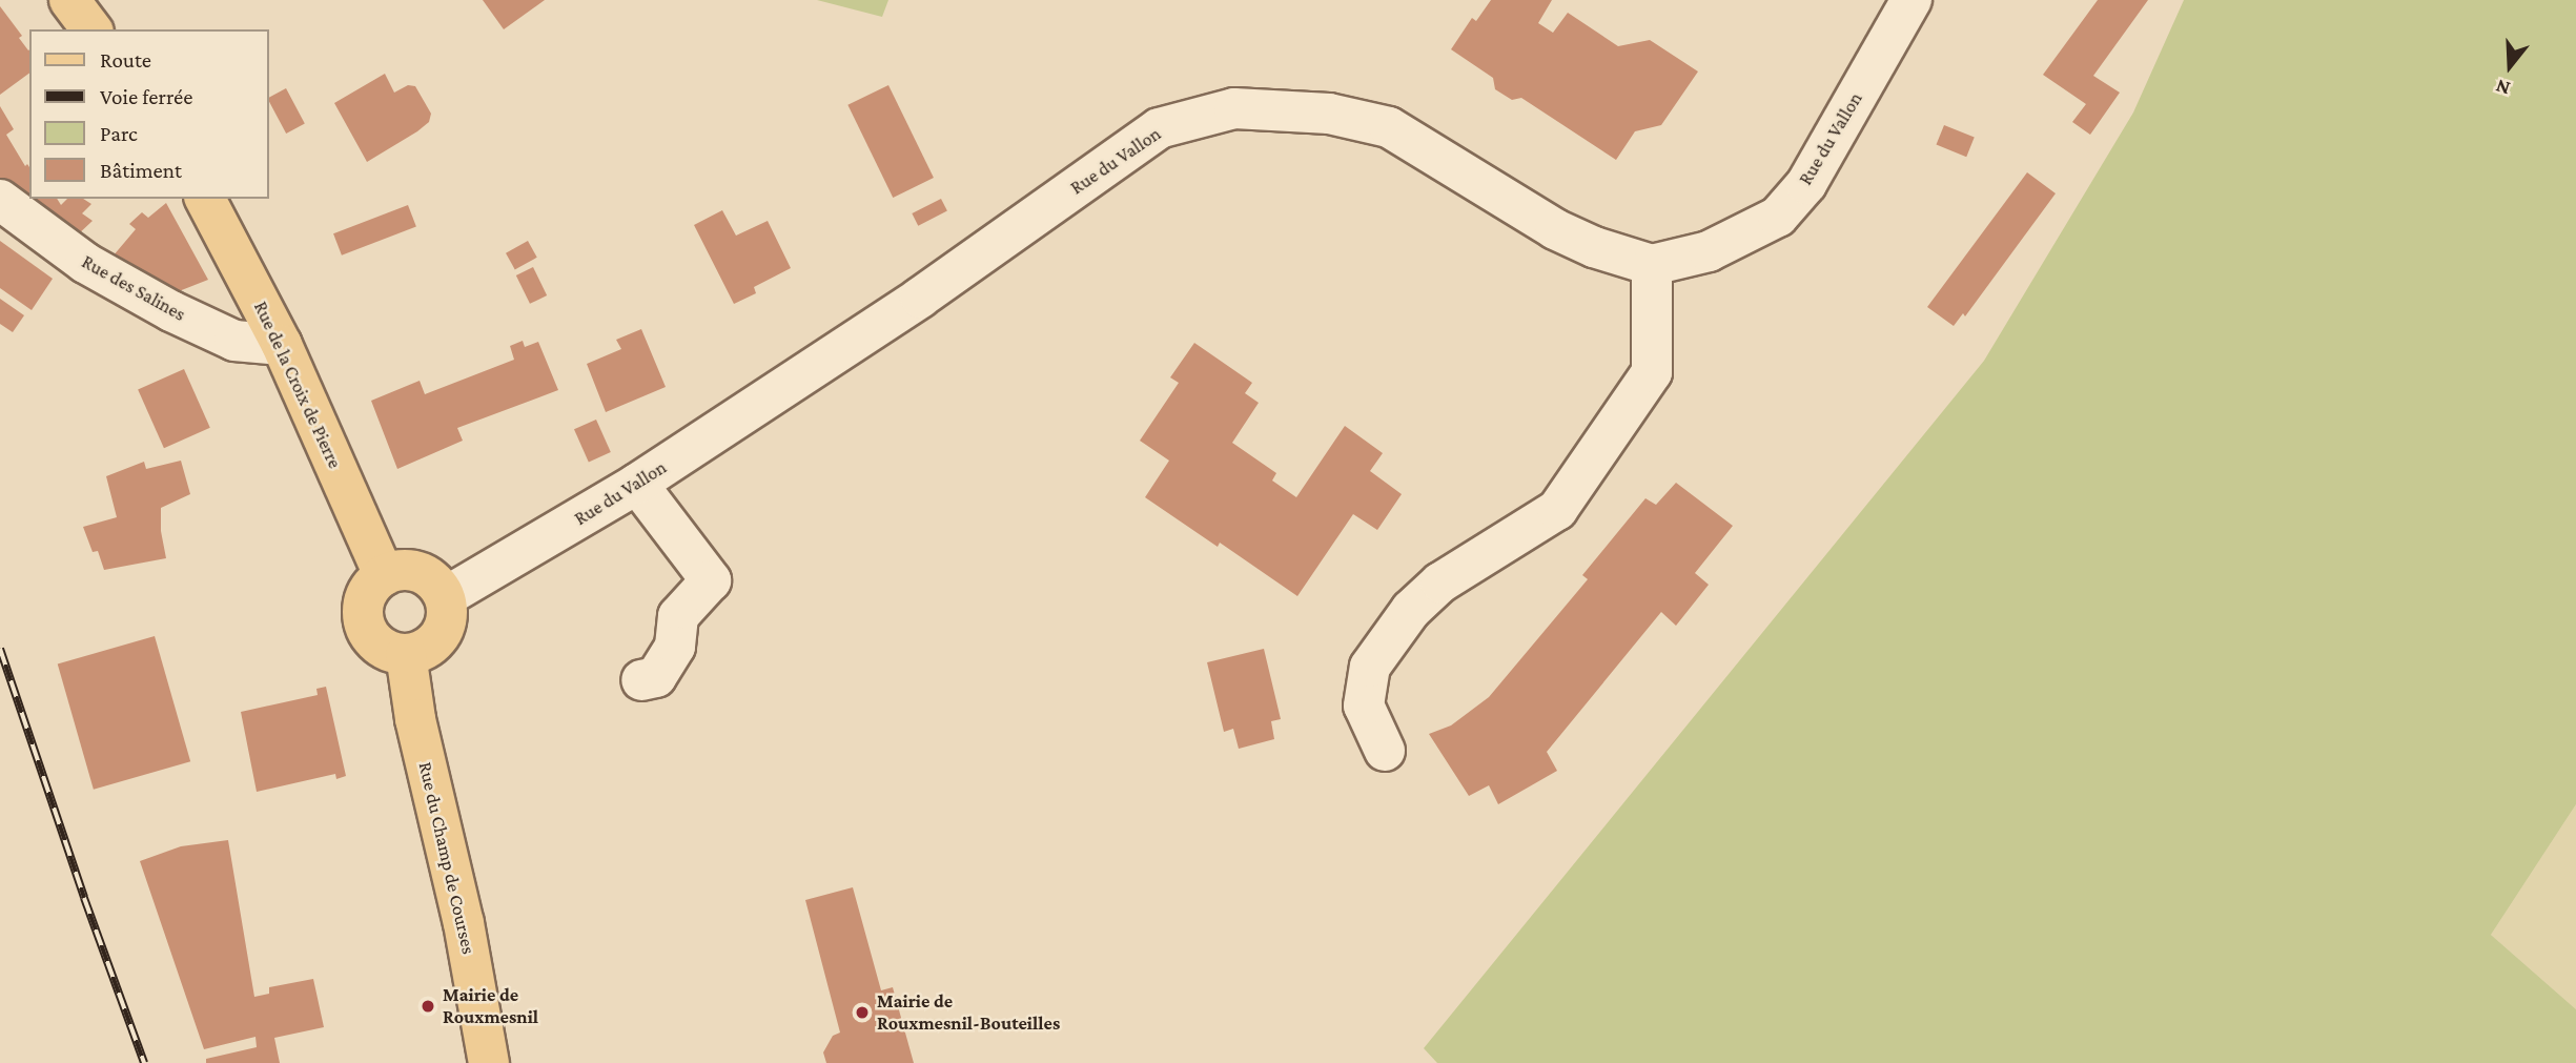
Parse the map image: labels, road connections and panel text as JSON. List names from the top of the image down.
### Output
{
  "streets": {
    "main road": ["Rue de la Croix de Pierre", "Rue du Champ de Courses"],
    "street": ["Rue du Vallon", "Rue des Salines"]
  },
  "crossings": [
    ["Rue du Vallon", "Rue de la Croix de Pierre"],
    ["Rue du Vallon", "Rue du Champ de Courses"],
    ["Rue des Salines", "Rue de la Croix de Pierre"],
    ["Rue de la Croix de Pierre", "Rue du Champ de Courses"]
  ],
  "places": ["Mairie de Rouxmesnil", "Mairie de Rouxmesnil-Bouteilles"],
  "legend": [
    "Route",
    "Voie ferrée",
    "Parc",
    "Bâtiment"
  ],
  "north": "bottom"
}
